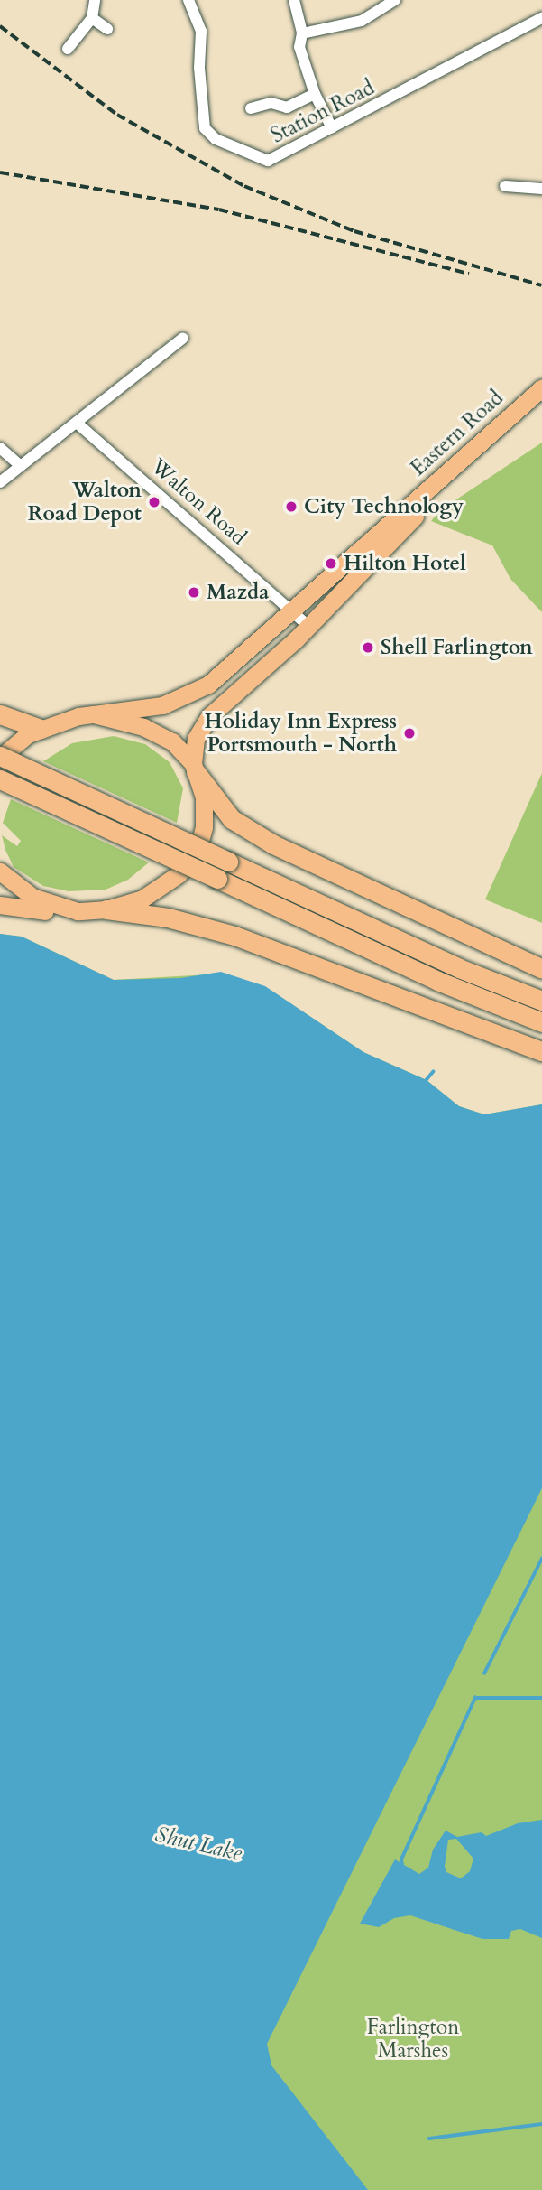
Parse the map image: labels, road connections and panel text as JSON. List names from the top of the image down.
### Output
{
  "streets": {
    "main road": ["Eastern Road"],
    "street": ["Station Road", "Walton Road"]
  },
  "crossings": [
    ["Eastern Road", "Walton Road"]
  ],
  "water": ["Shut Lake"],
  "parks": ["Farlington Marshes"],
  "places": [
    "Walton Road Depot",
    "City Technology",
    "Hilton Hotel",
    "Mazda",
    "Shell Farlington",
    "Holiday Inn Express Portsmouth - North"
  ]
}
